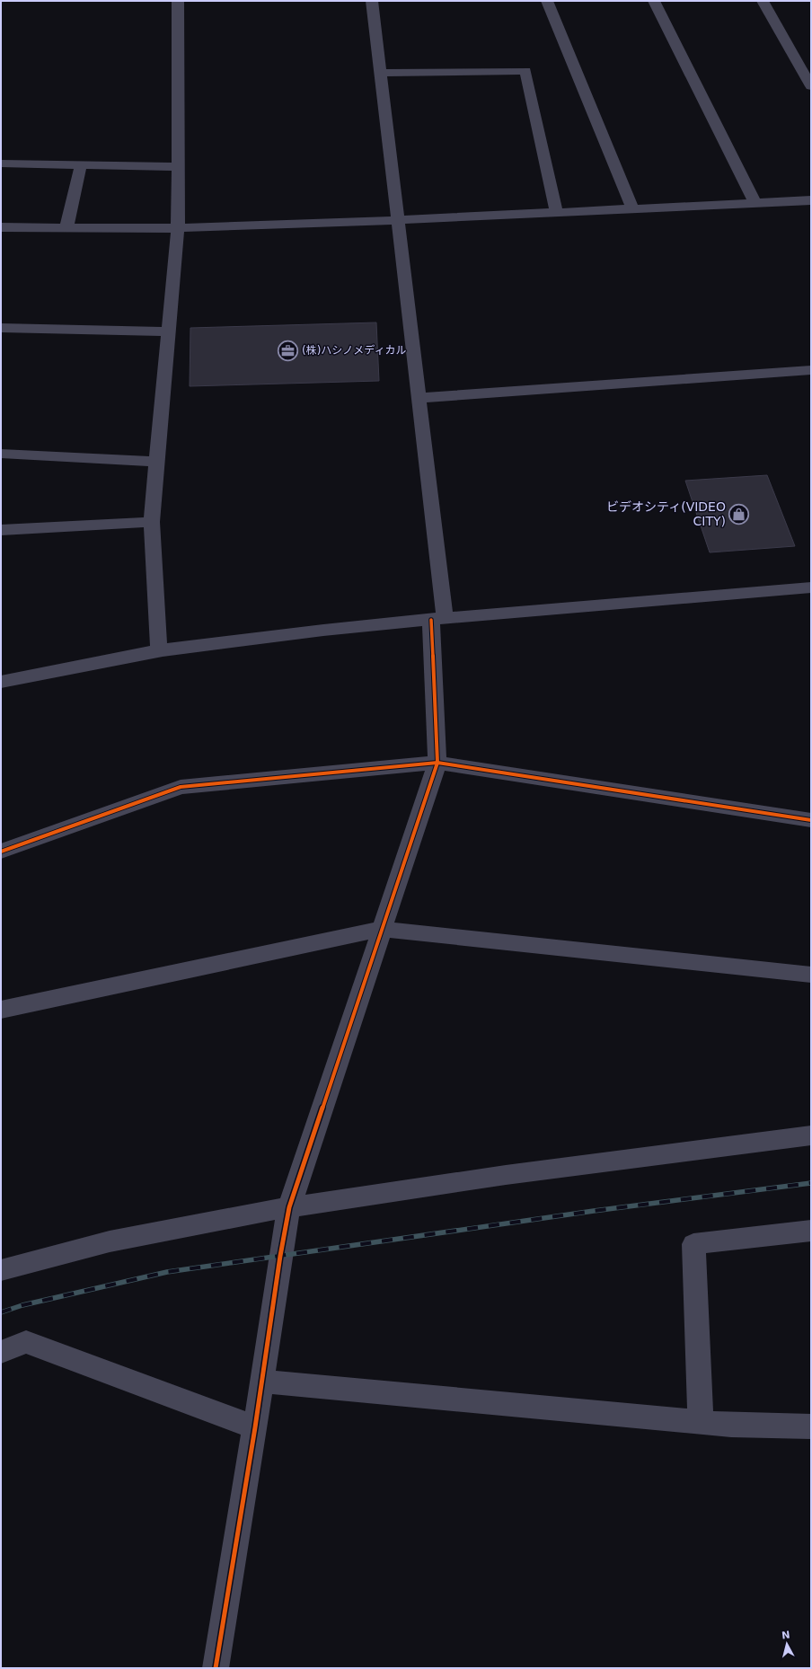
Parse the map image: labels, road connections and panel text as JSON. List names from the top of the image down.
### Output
{
  "places": {
    "office": ["(株)ハシノメディカル"],
    "shop": ["ビデオシティ(VIDEO CITY)"]
  },
  "north": "top"
}
